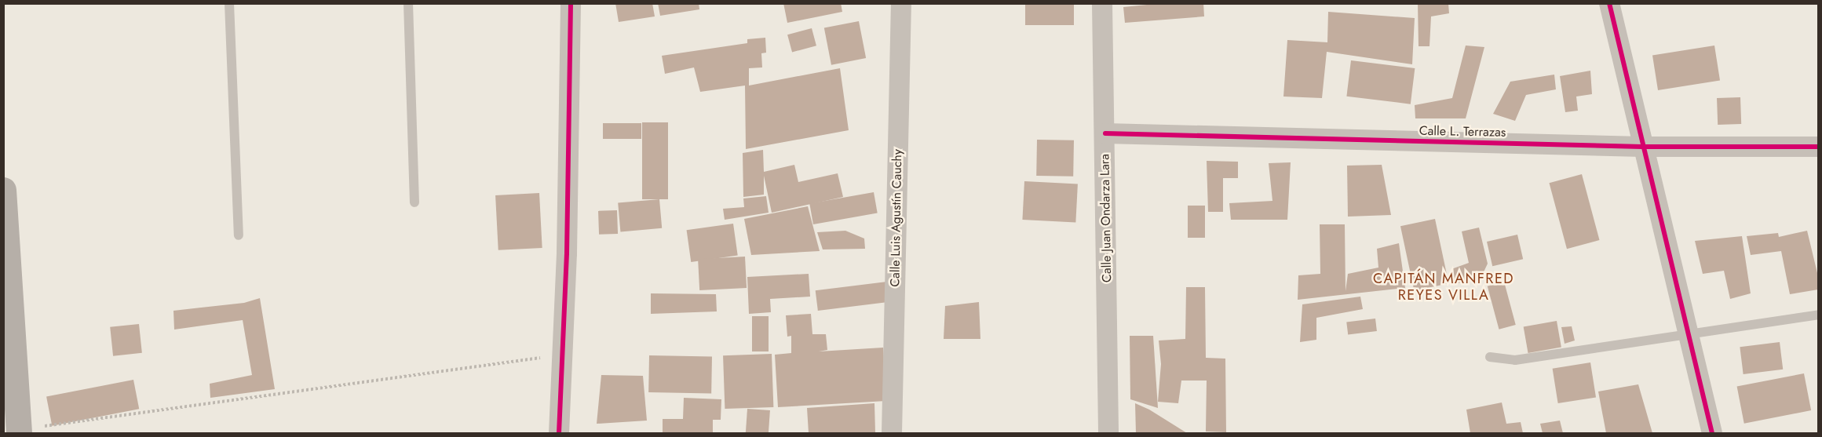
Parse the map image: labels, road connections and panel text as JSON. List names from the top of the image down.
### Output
{
  "streets": {
    "street": ["Calle L. Terrazas", "Calle Luis Agustín Cauchy", "Calle Juan Ondarza Lara"]
  },
  "crossings": [
    ["Calle L. Terrazas", "Calle Juan Ondarza Lara"]
  ],
  "districts": ["CAPITÁN MANFRED REYES VILLA"]
}
